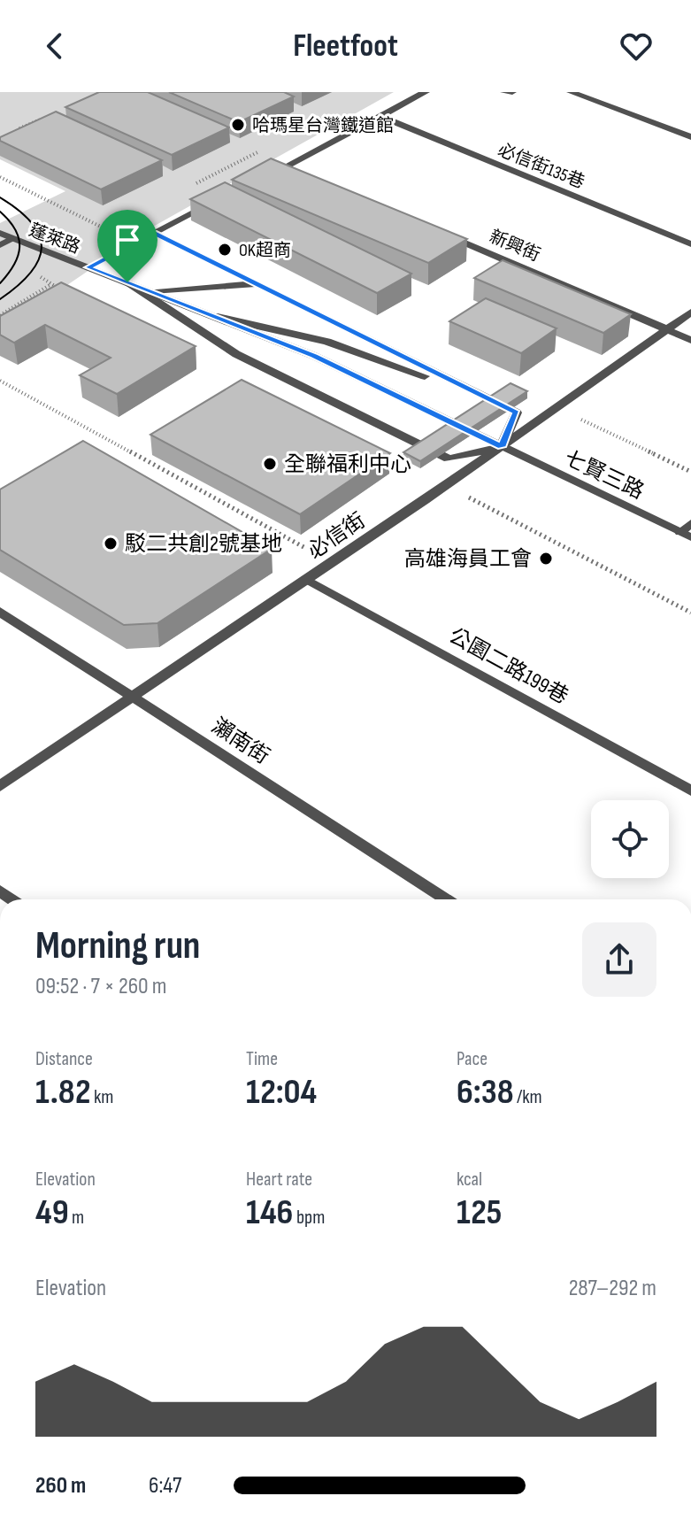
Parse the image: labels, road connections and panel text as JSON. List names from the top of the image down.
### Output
{
  "streets": {
    "street": [
      "必信街135巷",
      "蓬萊路",
      "新興街",
      "七賢三路",
      "必信街",
      "公園二路199巷",
      "瀨南街"
    ]
  },
  "crossings": [
    ["蓬萊路", "七賢三路"],
    ["新興街", "必信街"],
    ["七賢三路", "必信街"],
    ["必信街", "公園二路199巷"],
    ["必信街", "瀨南街"]
  ],
  "places": [
    "哈瑪星台灣鐵道館",
    "OK超商",
    "全聯福利中心",
    "駁二共創2號基地",
    "高雄海員工會"
  ],
  "page": {
    "header": "Fleetfoot",
    "heading": ["Morning run", "09:52 · 7 × 260 m"],
    "stats": [
      ["Distance", "1.82 km"],
      ["Time", "12:04"],
      ["Pace", "6:38 /km"],
      ["Elevation", "49 m"],
      ["Heart rate", "146 bpm"],
      ["kcal", "125"]
    ],
    "chart": ["Elevation", "287–292 m"],
    "list": [
      {
        "name": "260 m",
        "note": "6:47"
      }
    ]
  }
}
